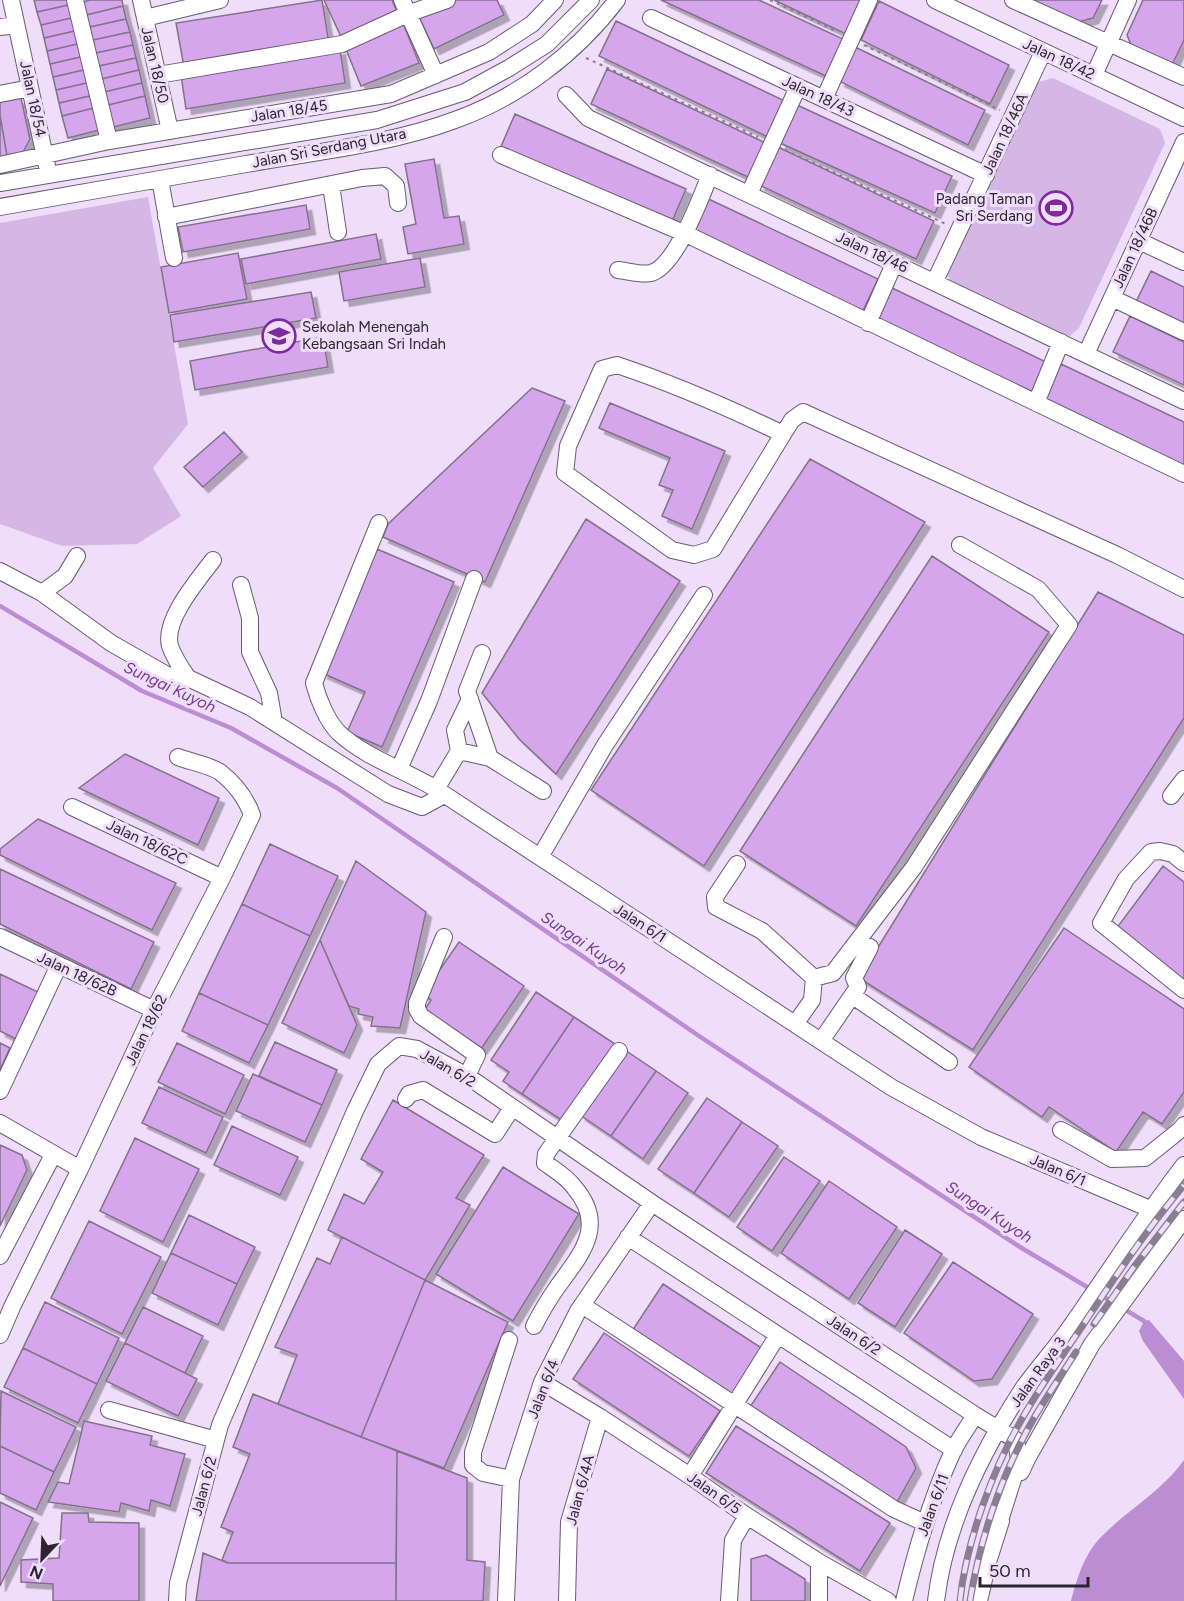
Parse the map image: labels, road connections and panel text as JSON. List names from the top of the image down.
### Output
{
  "streets": {
    "street": [
      "Jalan 18/42",
      "Jalan 18/50",
      "Jalan 18/43",
      "Jalan 18/54",
      "Jalan 18/45",
      "Jalan 18/46A",
      "Jalan Sri Serdang Utara",
      "Jalan 18/46B",
      "Jalan 18/46",
      "Jalan 18/62C",
      "Jalan 6/1",
      "Jalan 18/62B",
      "Jalan 18/62",
      "Jalan 6/2",
      "Jalan Raya 3",
      "Jalan 6/4",
      "Jalan 6/4A",
      "Jalan 6/5",
      "Jalan 6/11"
    ]
  },
  "crossings": [
    ["Jalan 18/42", "Jalan 18/46A"],
    ["Jalan 18/50", "Jalan 18/45"],
    ["Jalan 18/43", "Jalan 18/46A"],
    ["Jalan 18/54", "Jalan 18/45"],
    ["Jalan 18/54", "Jalan Sri Serdang Utara"],
    ["Jalan 18/46A", "Jalan 18/46"],
    ["Jalan 18/46B", "Jalan 18/46"],
    ["Jalan 18/62C", "Jalan 18/62"],
    ["Jalan 6/1", "Jalan Raya 3"],
    ["Jalan 18/62B", "Jalan 18/62"],
    ["Jalan 6/2", "Jalan Raya 3"],
    ["Jalan 6/2", "Jalan 6/4"],
    ["Jalan 6/2", "Jalan 6/11"],
    ["Jalan 6/4", "Jalan 6/5"],
    ["Jalan 6/4A", "Jalan 6/5"]
  ],
  "water": ["Sungai Kuyoh"],
  "places": {
    "sports": ["Padang Taman Sri Serdang"],
    "school or university": ["Sekolah Menengah Kebangsaan Sri Indah"]
  },
  "scale_bar": "50 m",
  "north": "bottom left"
}
